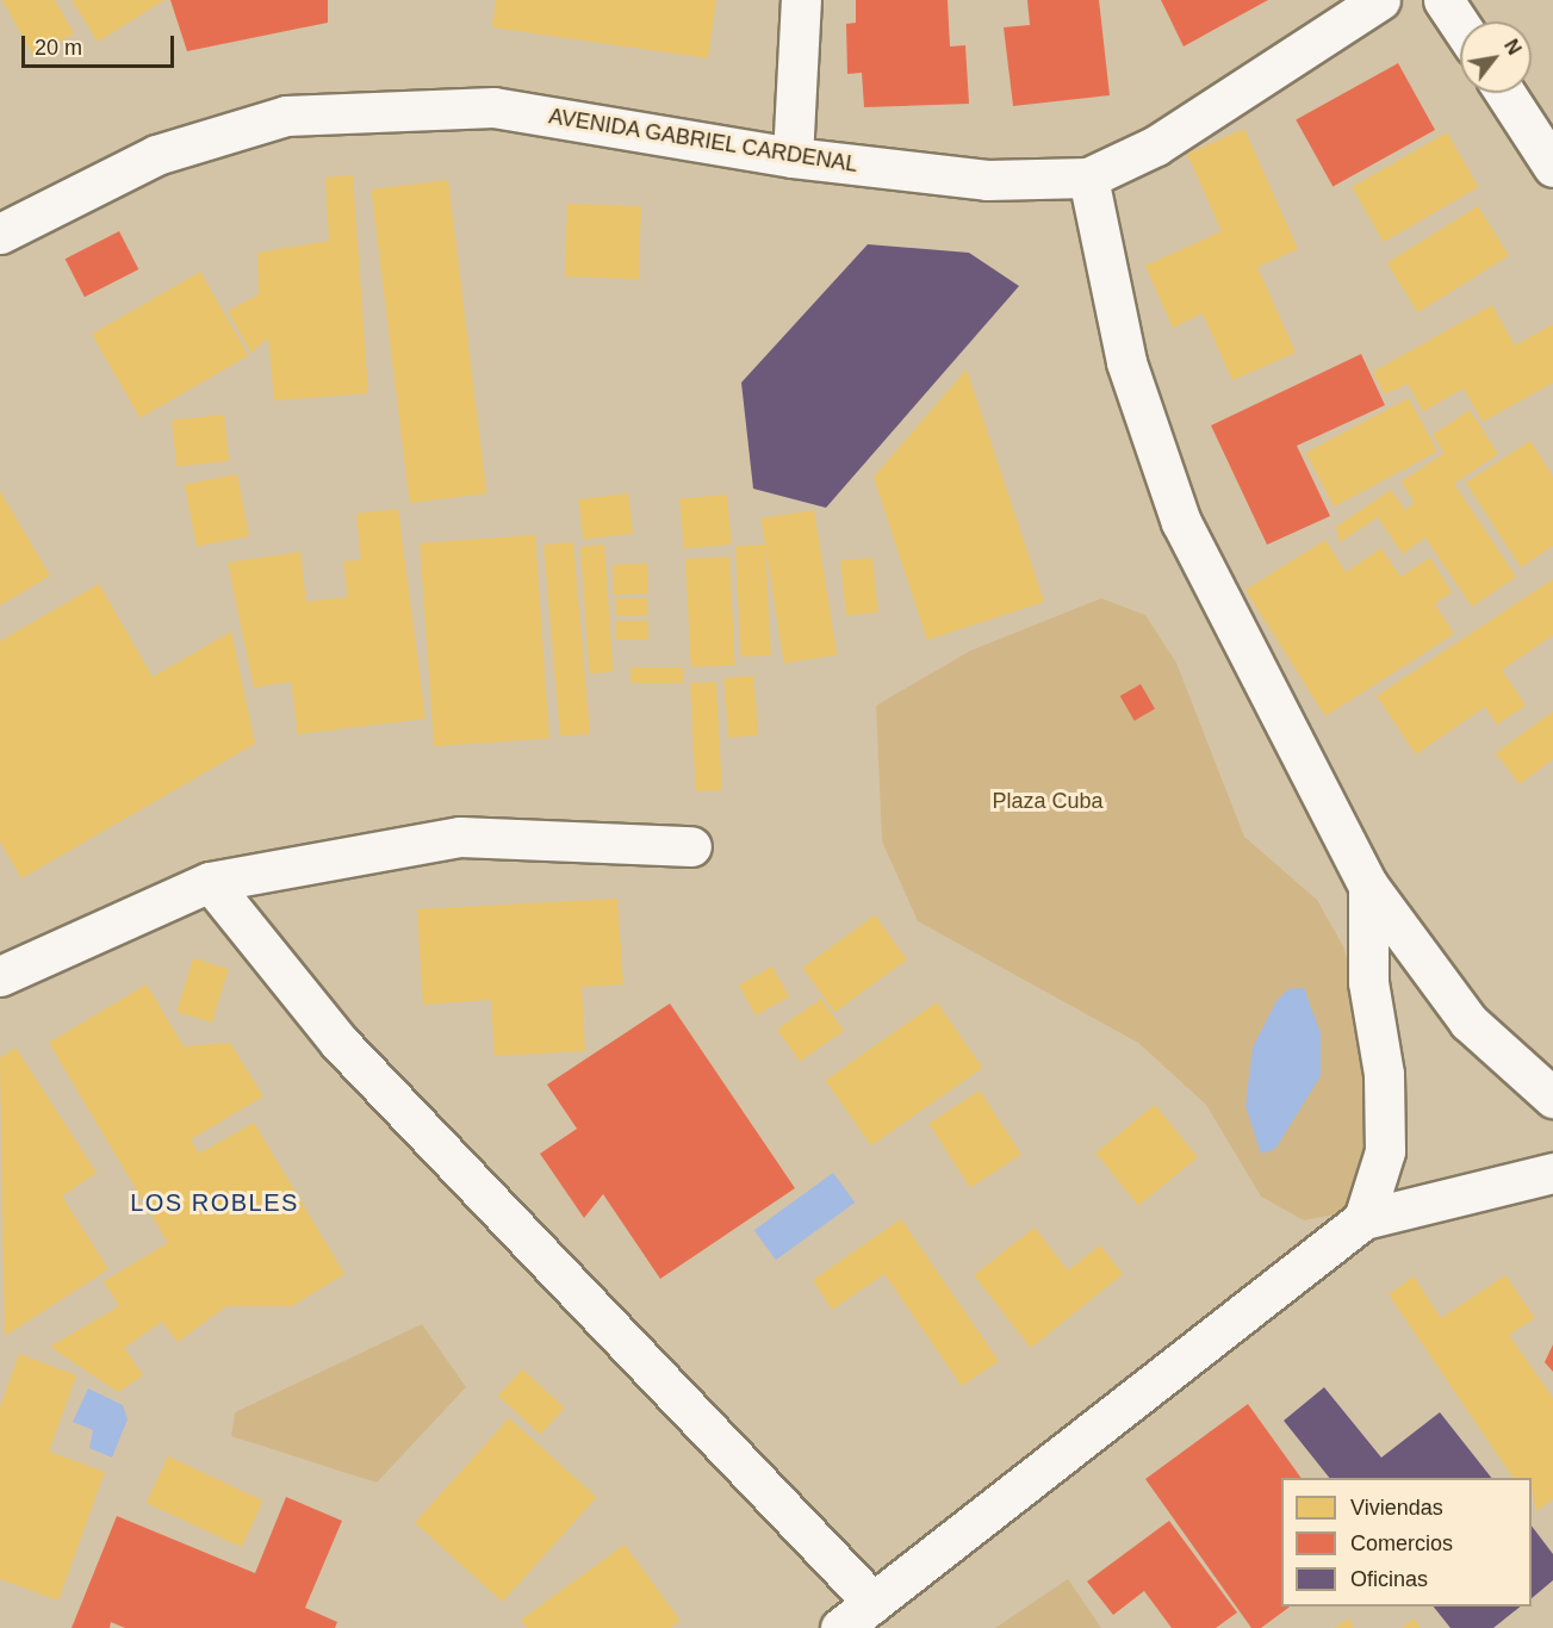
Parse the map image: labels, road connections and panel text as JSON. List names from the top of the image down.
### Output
{
  "streets": {
    "street": ["AVENIDA GABRIEL CARDENAL"]
  },
  "districts": ["LOS ROBLES"],
  "parks": ["Plaza Cuba"],
  "legend": ["Viviendas", "Comercios", "Oficinas"],
  "scale_bar": "20 m",
  "north": "top right"
}
